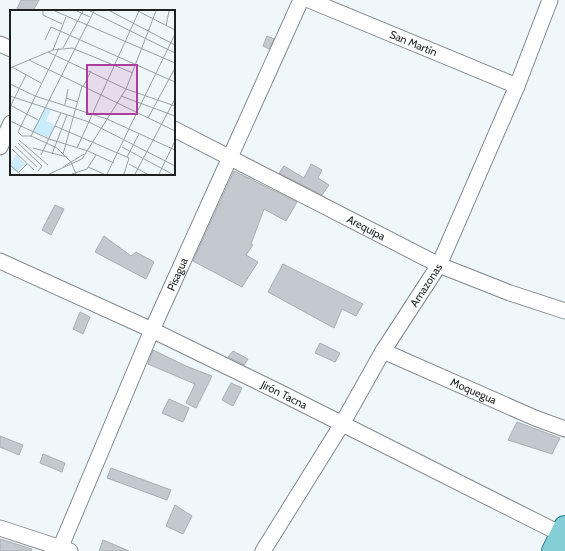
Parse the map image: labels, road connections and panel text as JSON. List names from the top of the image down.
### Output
{
  "streets": {
    "street": [
      "San Martín",
      "Arequipa",
      "Pisagua",
      "Amazonas",
      "Moquegua",
      "Jirón Tacna"
    ]
  },
  "crossings": [
    ["San Martín", "Amazonas"],
    ["Arequipa", "Pisagua"],
    ["Arequipa", "Amazonas"],
    ["Pisagua", "Jirón Tacna"],
    ["Amazonas", "Moquegua"],
    ["Amazonas", "Jirón Tacna"]
  ]
}
